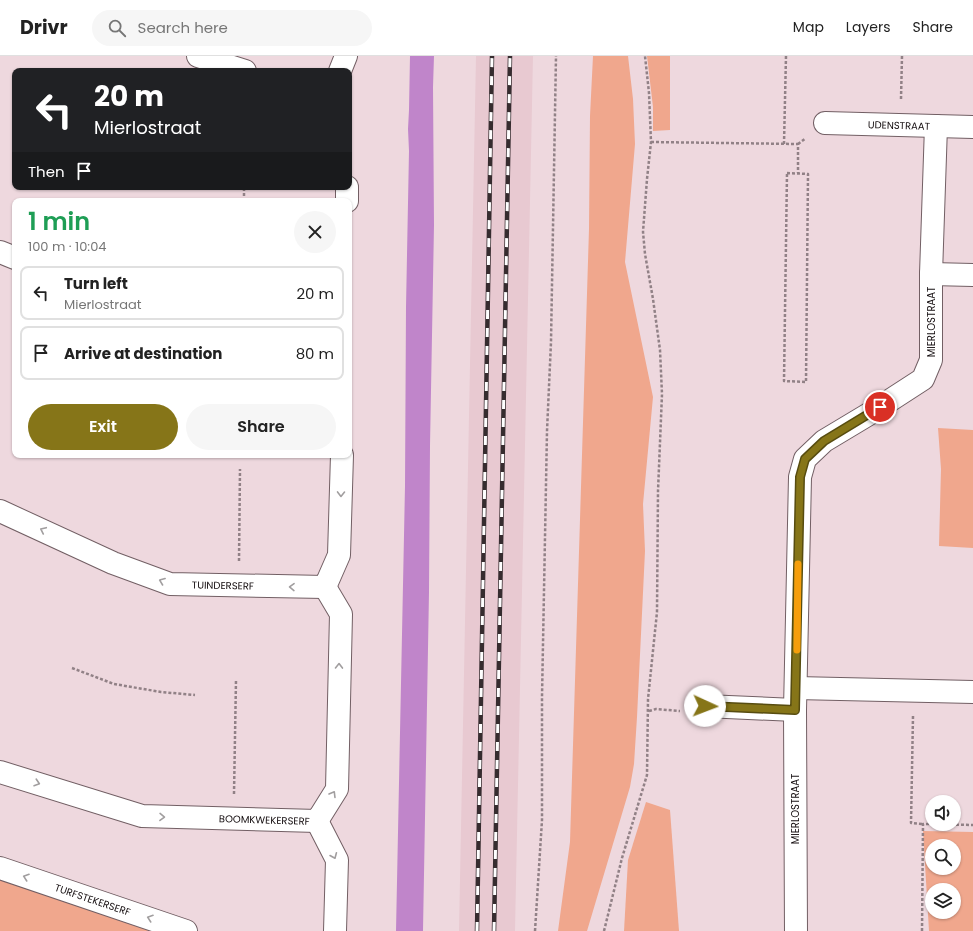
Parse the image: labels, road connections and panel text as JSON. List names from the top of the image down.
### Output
{
  "streets": {
    "street": [
      "UDENSTRAAT",
      "MIERLOSTRAAT",
      "TUINDERSERF",
      "BOOMKWEKERSERF",
      "TURFSTEKERSERF"
    ]
  },
  "crossings": [
    ["UDENSTRAAT", "MIERLOSTRAAT"],
    ["TUINDERSERF", "BOOMKWEKERSERF"]
  ],
  "one_way": ["TUINDERSERF", "TURFSTEKERSERF"],
  "page": {
    "header": "Drivr",
    "search": "Search here",
    "nav": ["Map", "Layers", "Share"],
    "turn": ["20 m", "Mierlostraat"],
    "then": "Then",
    "heading": ["1 min", "100 m · 10:04"],
    "list": [
      {
        "name": "Turn left",
        "note": "Mierlostraat",
        "value": "20 m"
      },
      {
        "name": "Arrive at destination",
        "value": "80 m"
      }
    ],
    "buttons": ["Exit", "Share"]
  }
}
